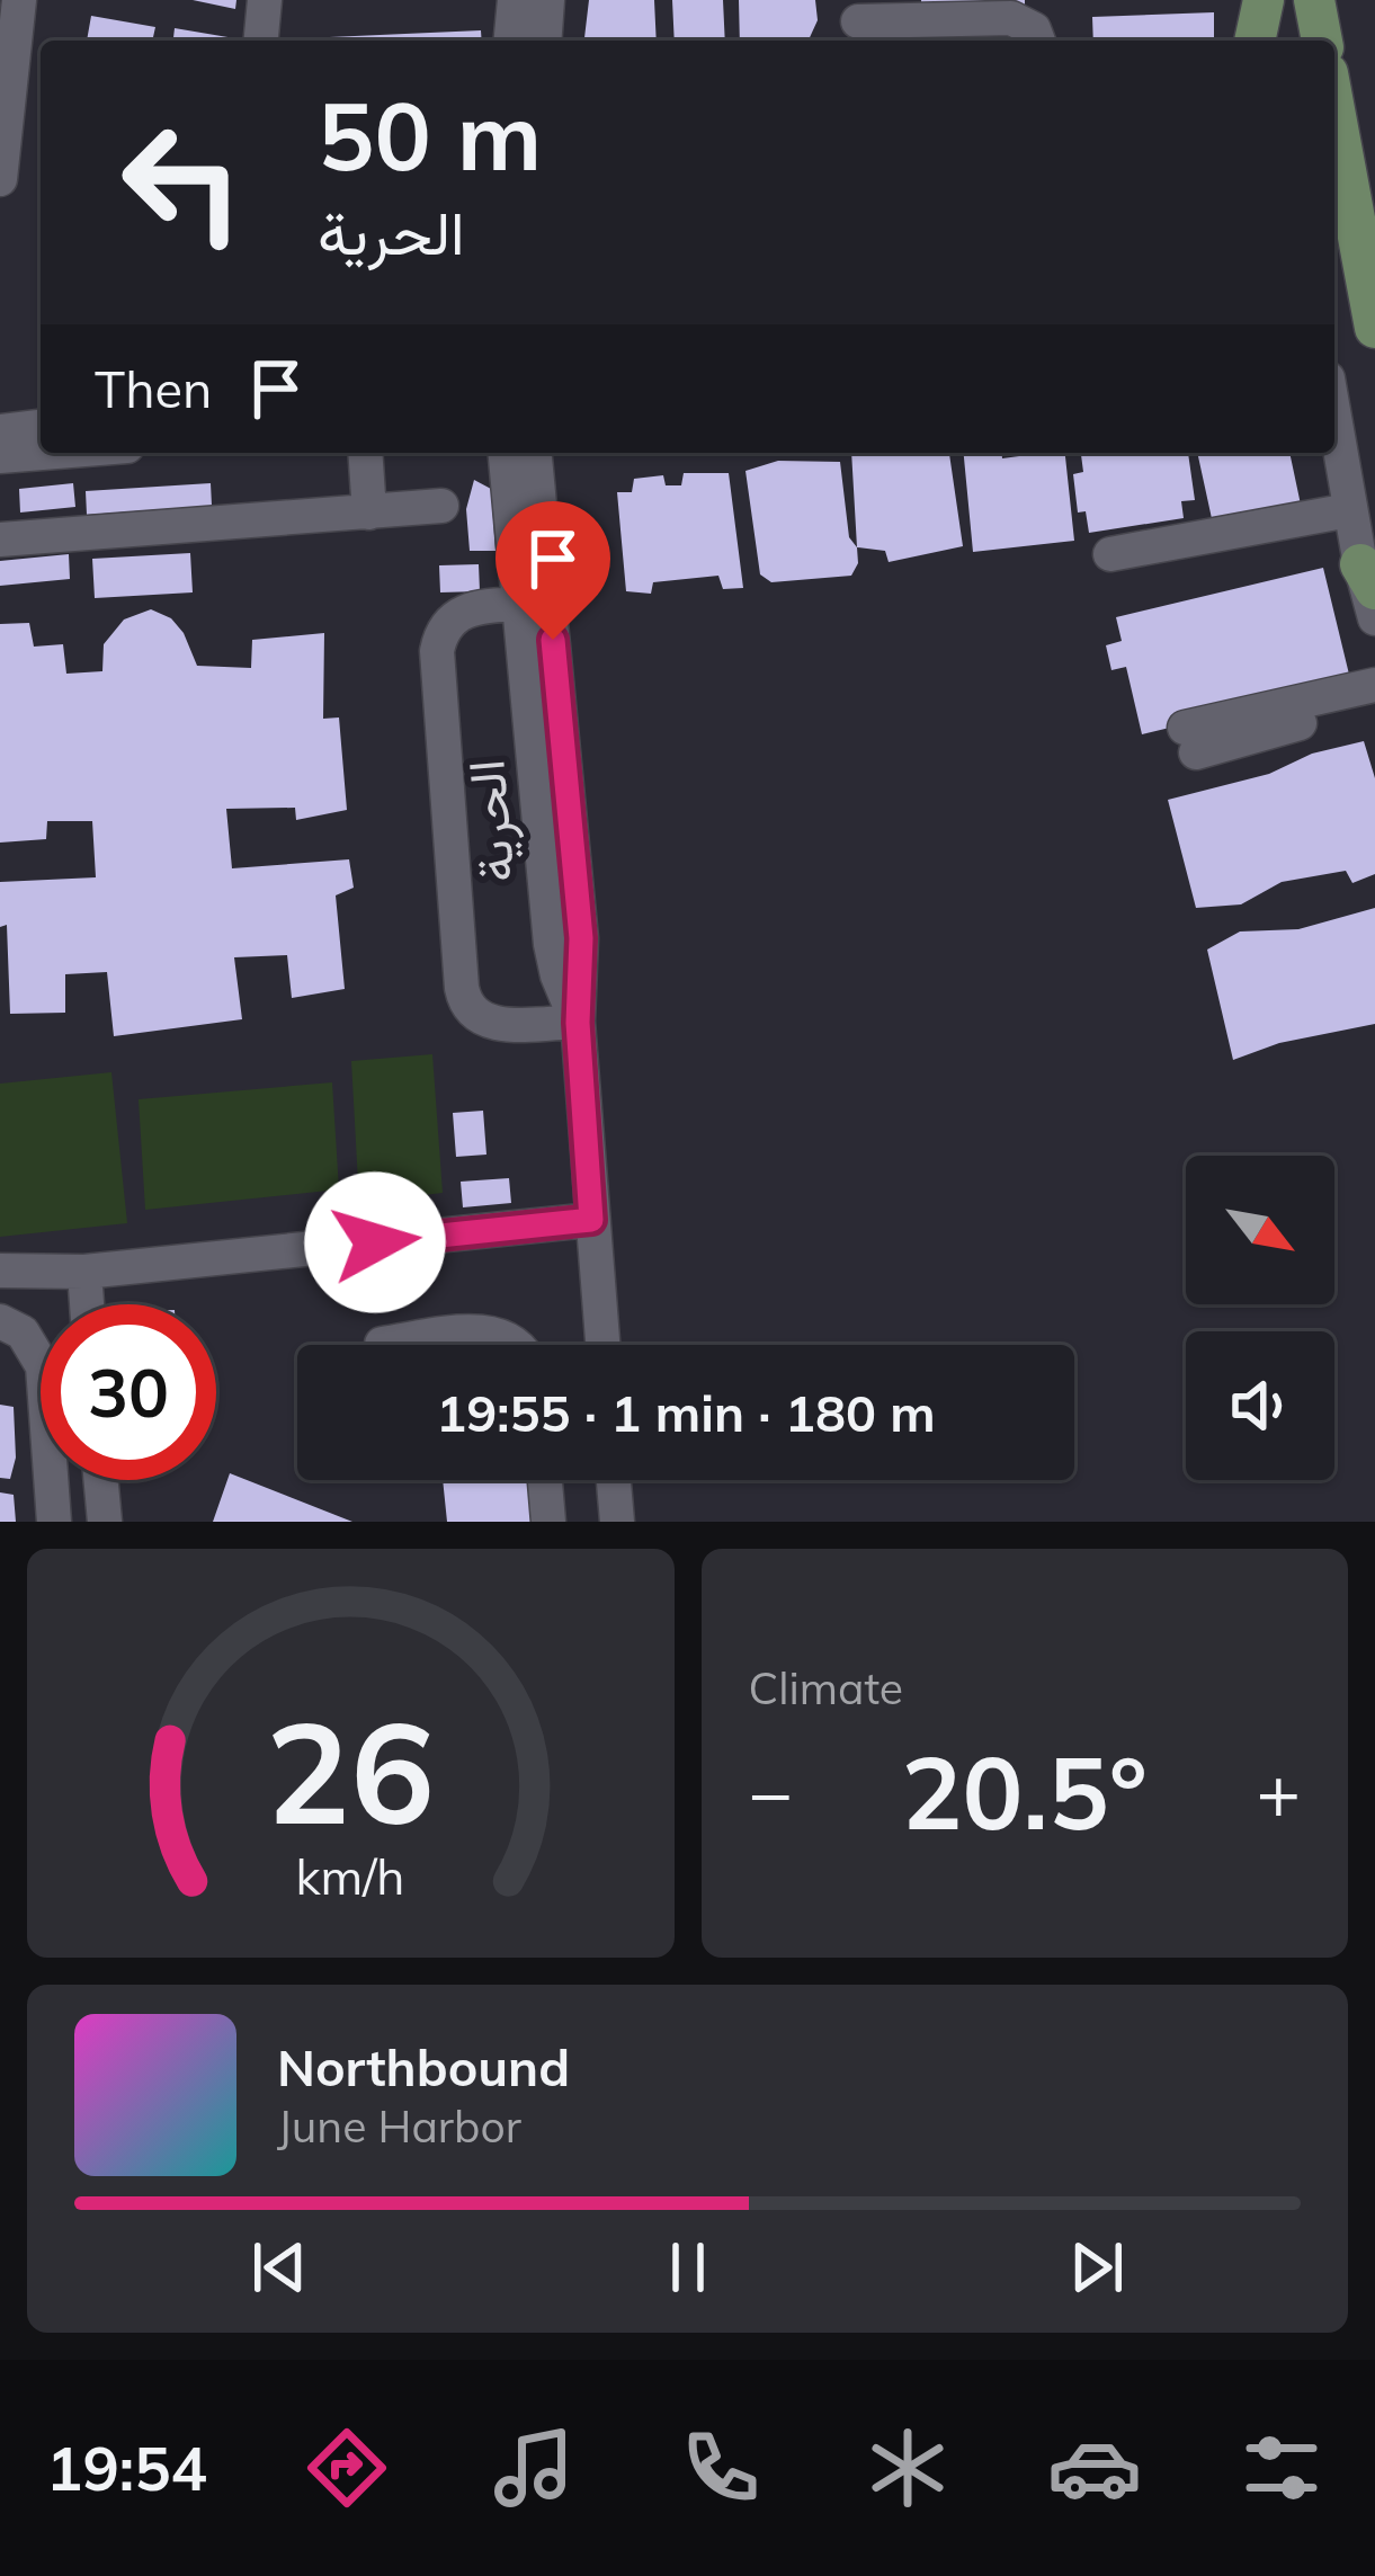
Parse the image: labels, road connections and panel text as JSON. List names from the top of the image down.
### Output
{
  "streets": {
    "street": ["الحرية"]
  },
  "north": "bottom right",
  "page": {
    "turn": ["50 m", "الحرية"],
    "then": "Then",
    "limit": "30",
    "trip": "19:55 · 1 min · 180 m",
    "tile": "Climate",
    "heat": ["−", "20.5°", "+"],
    "song": ["Northbound", "June Harbor"],
    "tabs": "19:54",
    "gauge": ["26", "km/h"]
  }
}
